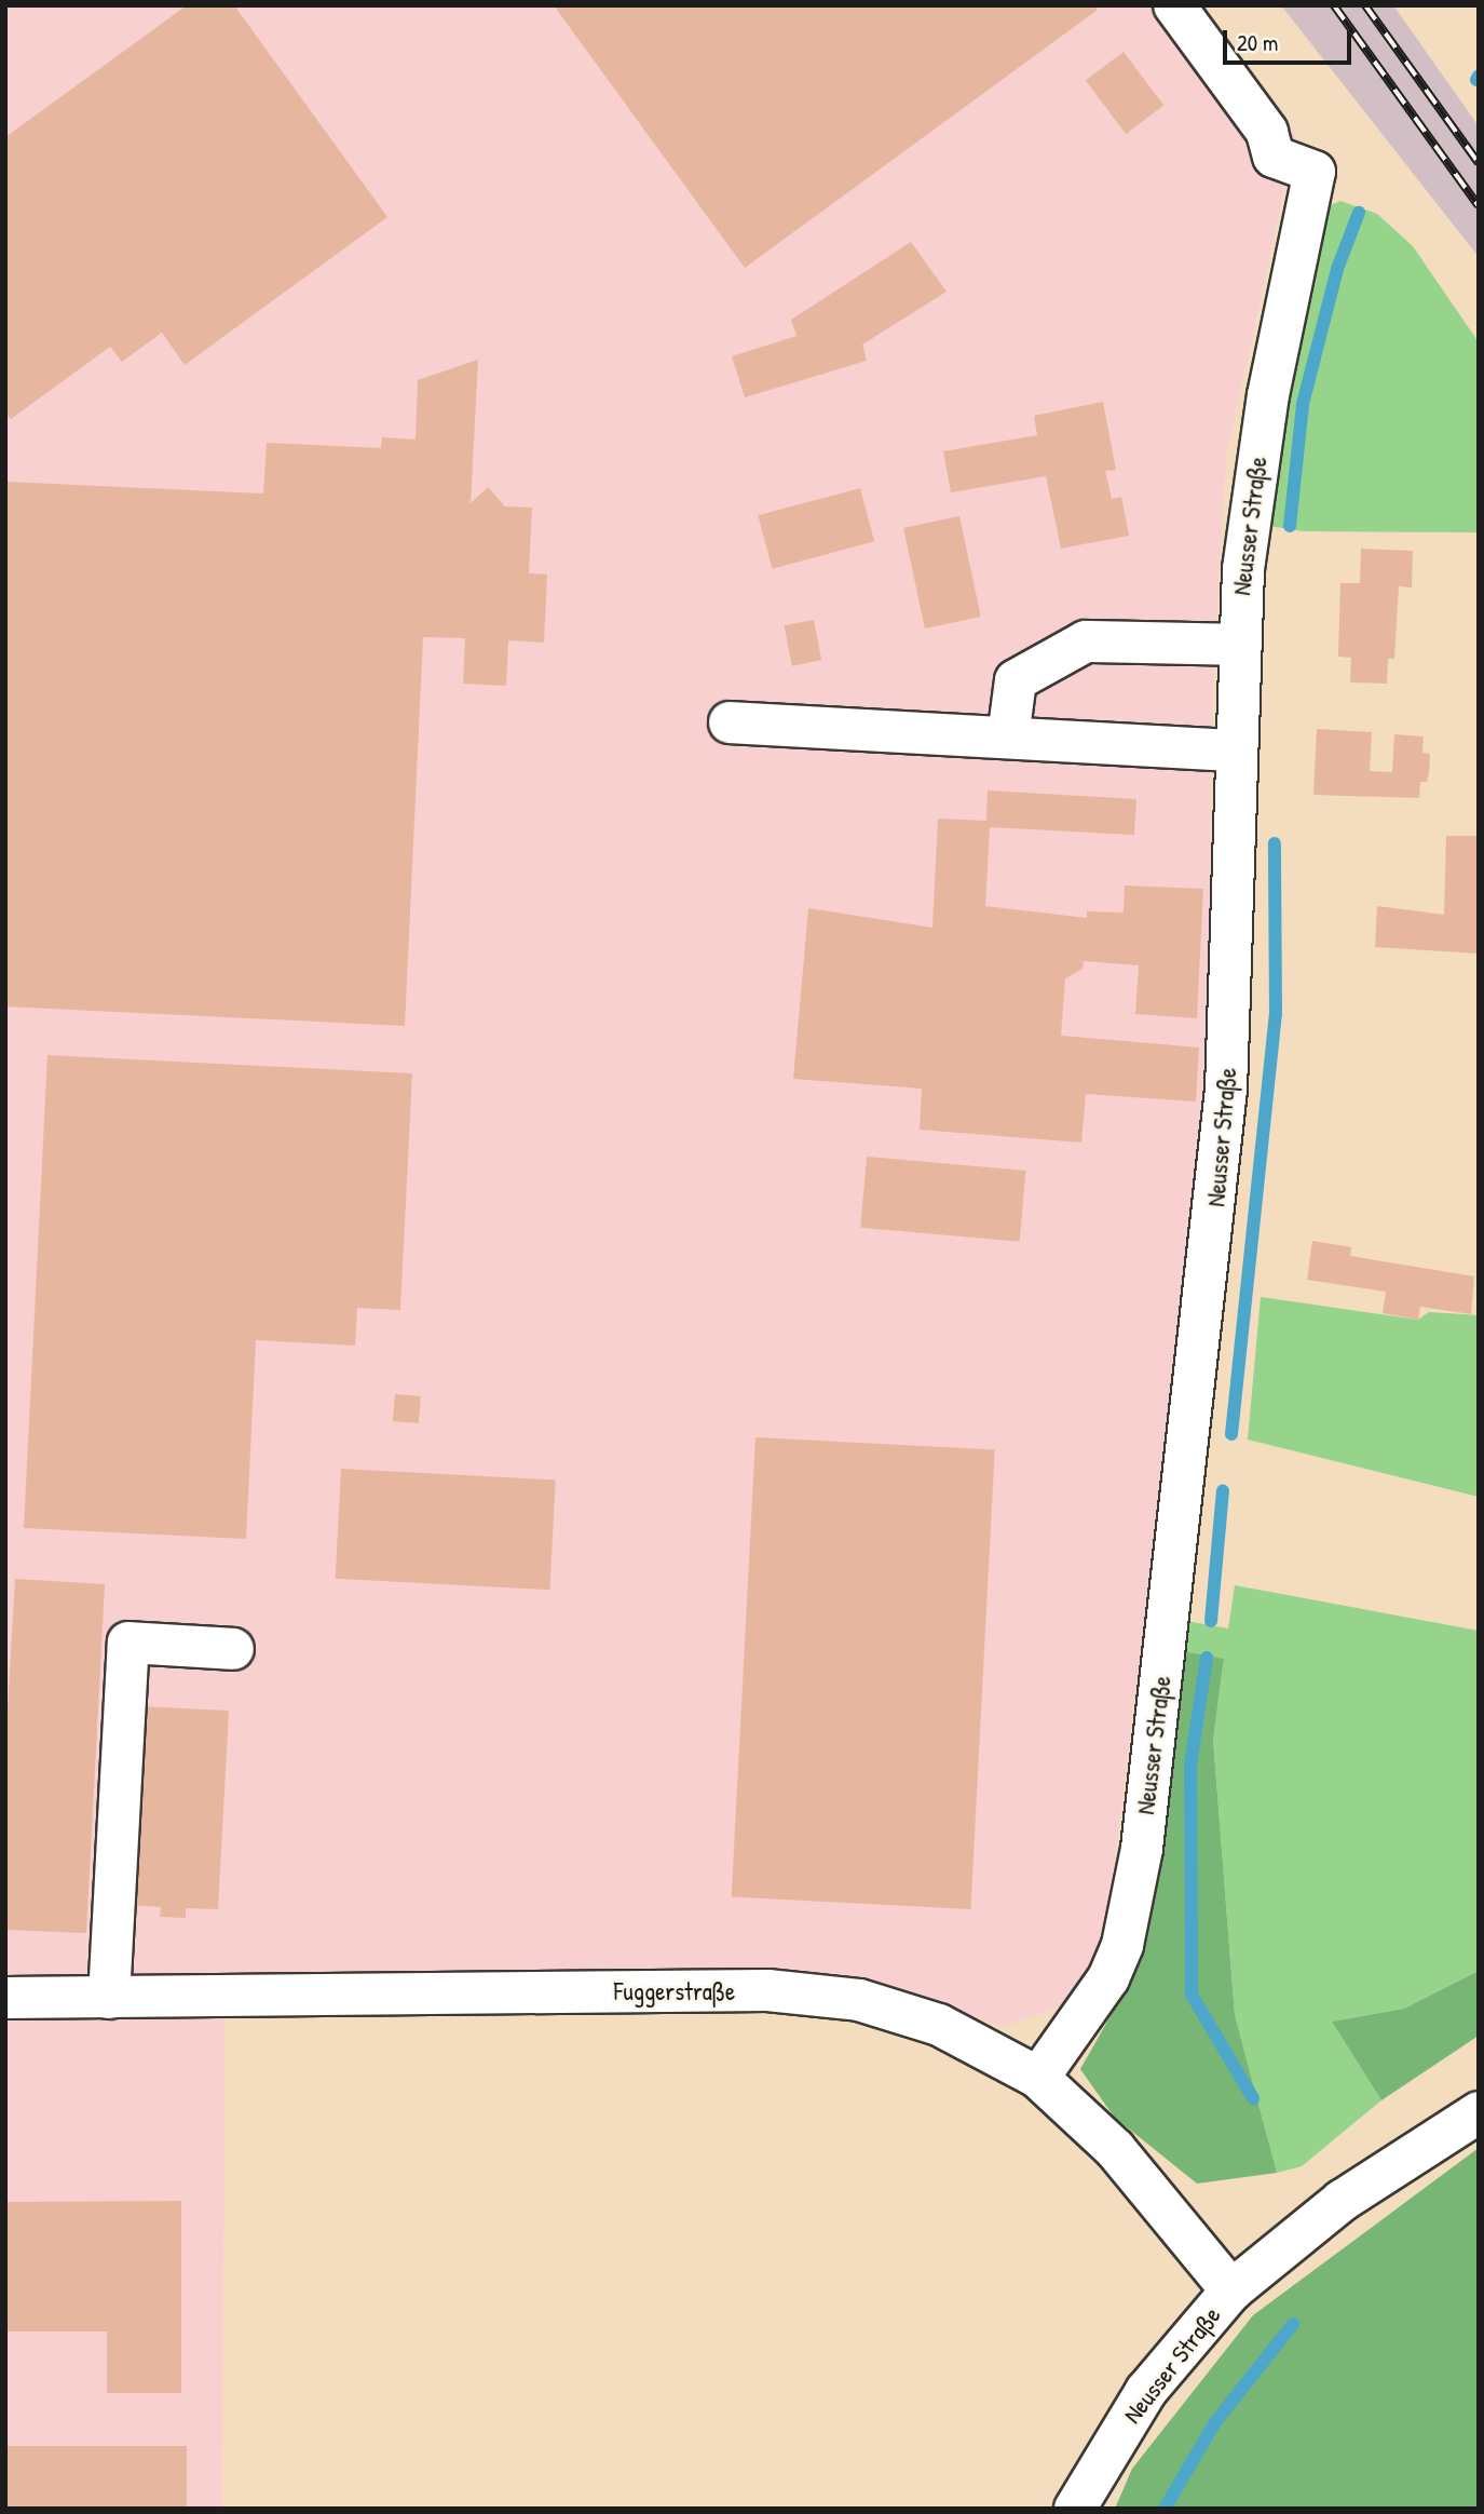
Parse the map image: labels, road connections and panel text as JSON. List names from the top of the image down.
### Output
{
  "streets": {
    "street": ["Neusser Straße", "Fuggerstraße"]
  },
  "crossings": [
    ["Neusser Straße", "Fuggerstraße"]
  ],
  "scale_bar": "20 m"
}
